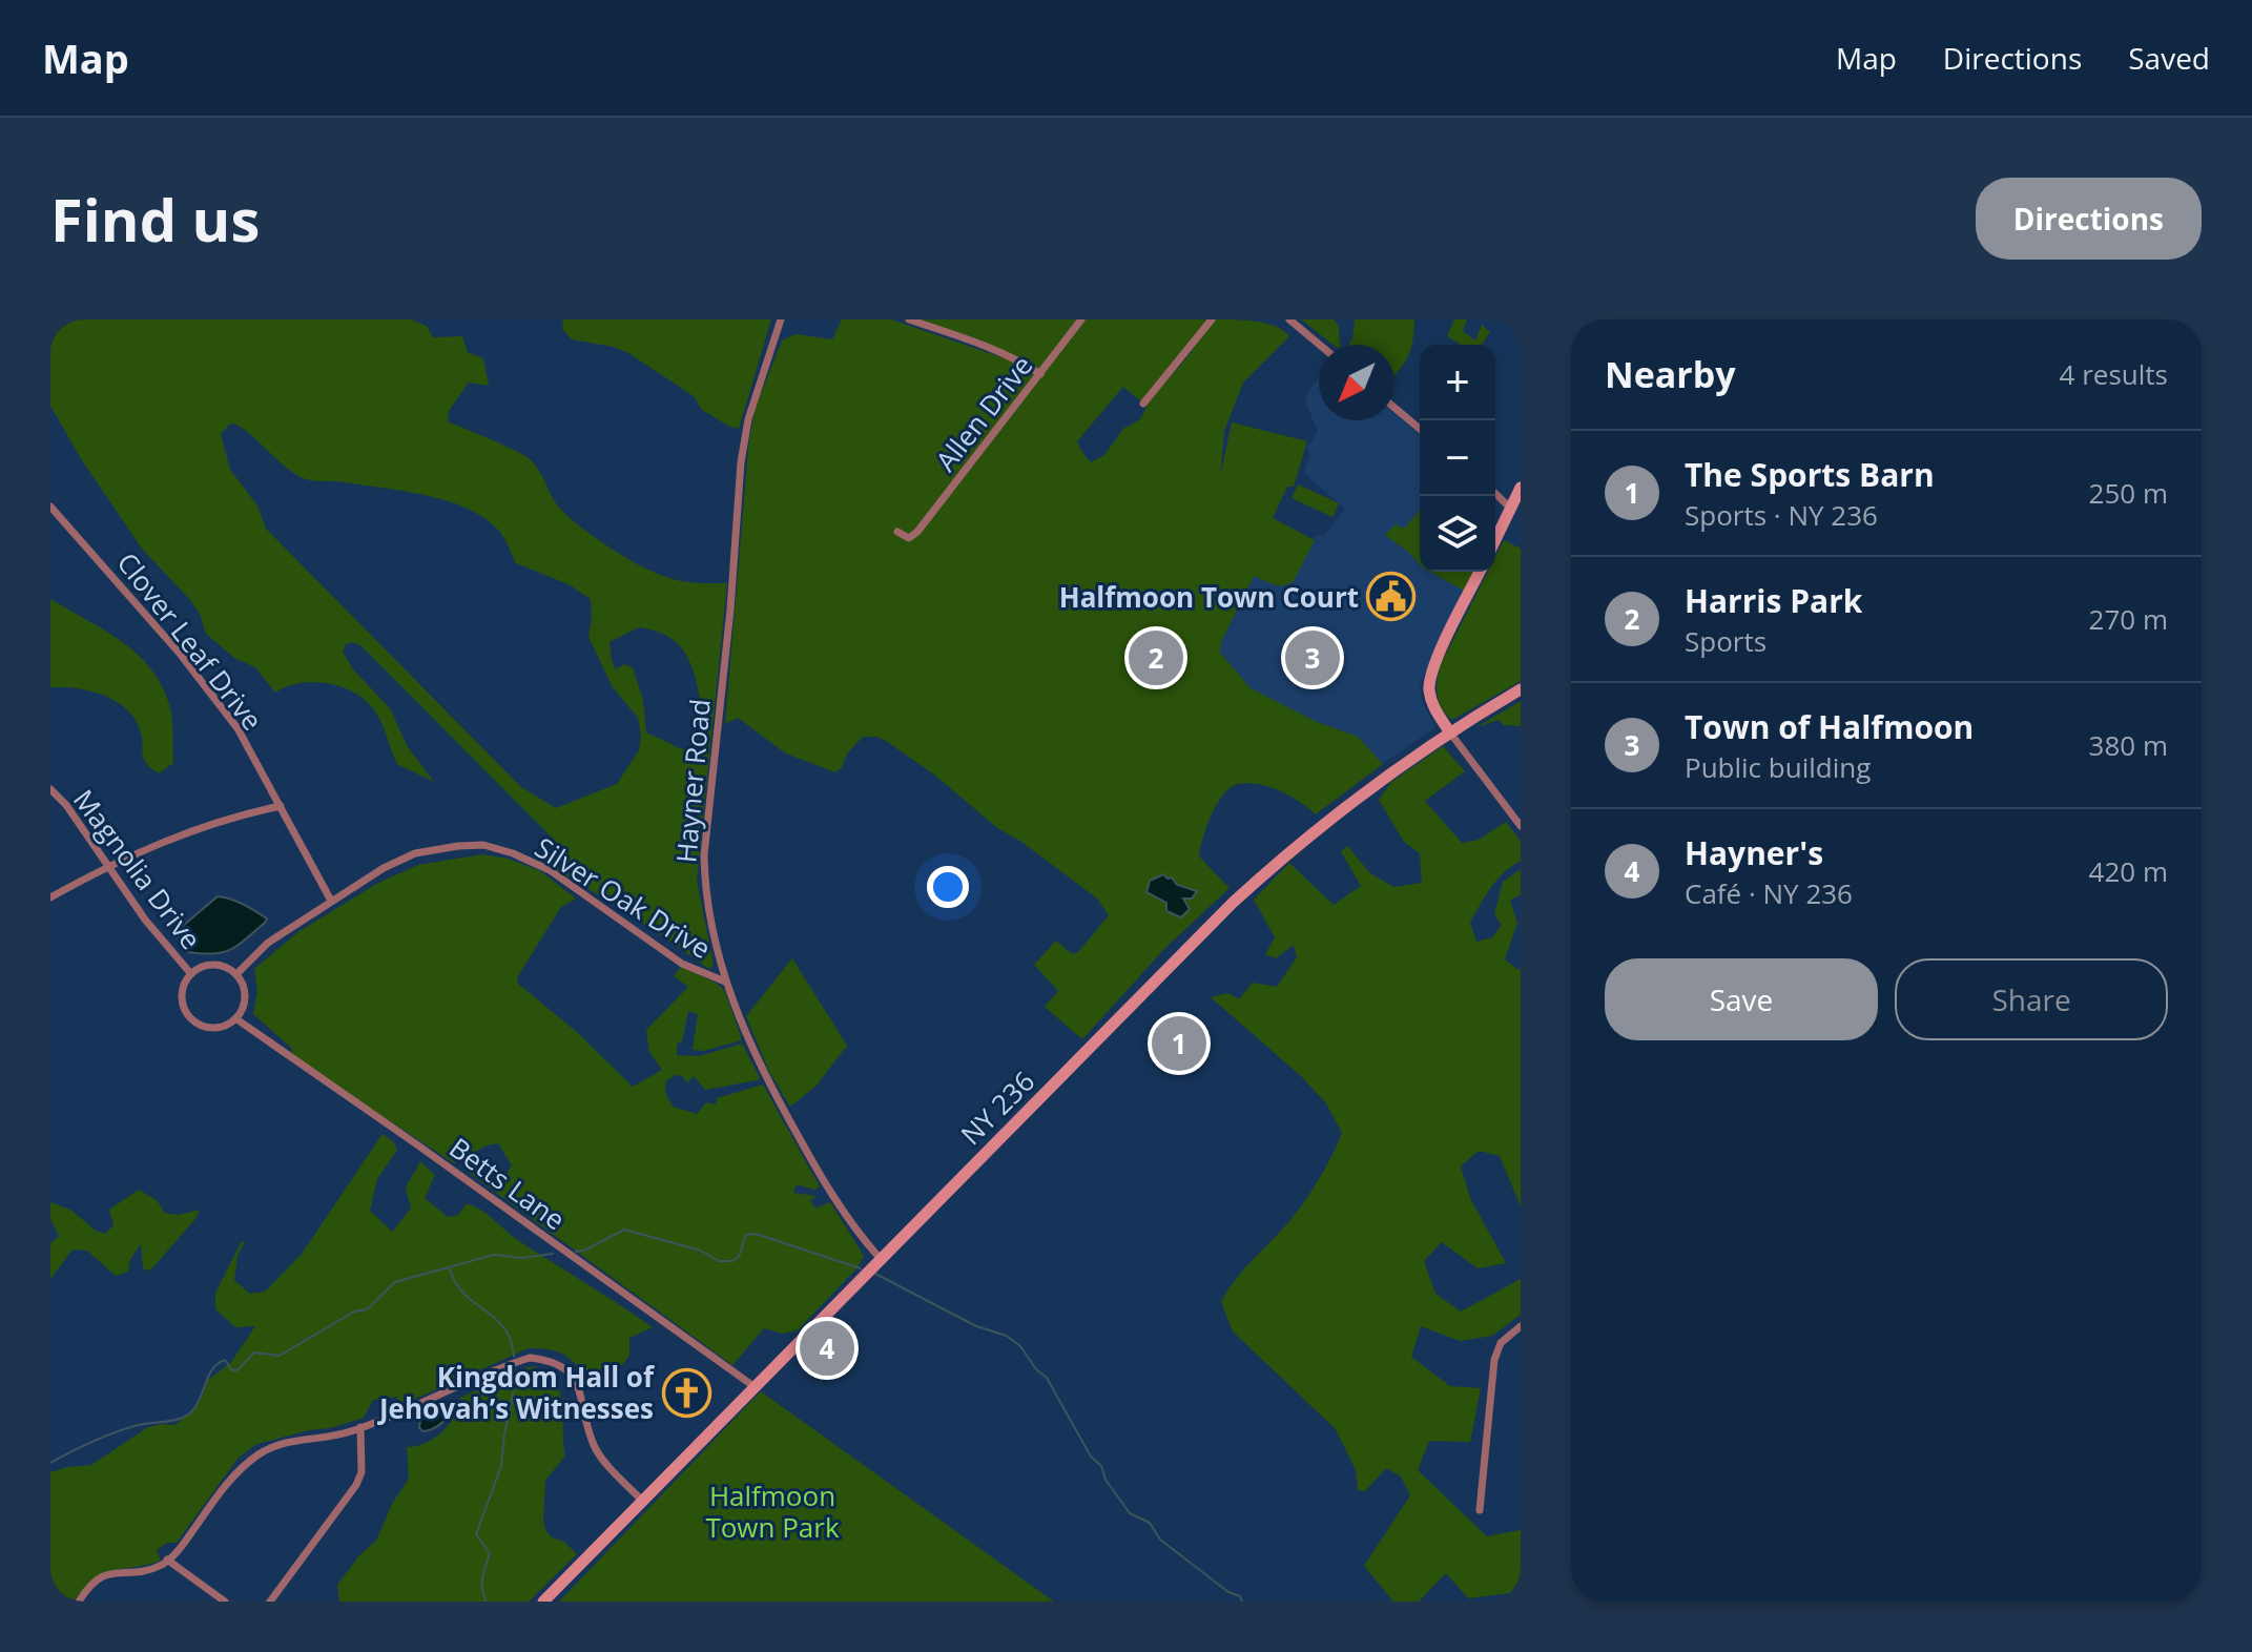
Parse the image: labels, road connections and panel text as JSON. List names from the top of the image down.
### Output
{
  "streets": {
    "main road": ["NY 236"],
    "street": [
      "Allen Drive",
      "Clover Leaf Drive",
      "Hayner Road",
      "Magnolia Drive",
      "Silver Oak Drive",
      "Betts Lane"
    ]
  },
  "crossings": [
    ["Clover Leaf Drive", "Silver Oak Drive"],
    ["Hayner Road", "Silver Oak Drive"],
    ["Hayner Road", "NY 236"],
    ["Magnolia Drive", "Silver Oak Drive"],
    ["Magnolia Drive", "Betts Lane"],
    ["Silver Oak Drive", "Betts Lane"],
    ["NY 236", "Betts Lane"]
  ],
  "parks": ["Halfmoon Town Park"],
  "places": {
    "public building": ["Halfmoon Town Court"],
    "church": ["Kingdom Hall of Jehovah’s Witnesses"]
  },
  "north": "bottom left",
  "page": {
    "header": "Map",
    "nav": ["Map", "Directions", "Saved"],
    "buttons": [
      "Directions",
      ["Save", "Share"]
    ],
    "title": "Find us",
    "heading": ["Nearby", "4 results"],
    "map_buttons": ["+", "−"],
    "list": [
      {
        "mark": "1",
        "name": "The Sports Barn",
        "note": "Sports · NY 236",
        "value": "250 m"
      },
      {
        "mark": "2",
        "name": "Harris Park",
        "note": "Sports",
        "value": "270 m"
      },
      {
        "mark": "3",
        "name": "Town of Halfmoon",
        "note": "Public building",
        "value": "380 m"
      },
      {
        "mark": "4",
        "name": "Hayner's",
        "note": "Café · NY 236",
        "value": "420 m"
      }
    ],
    "pins": [
      "2",
      "3",
      "1",
      "4"
    ]
  }
}
